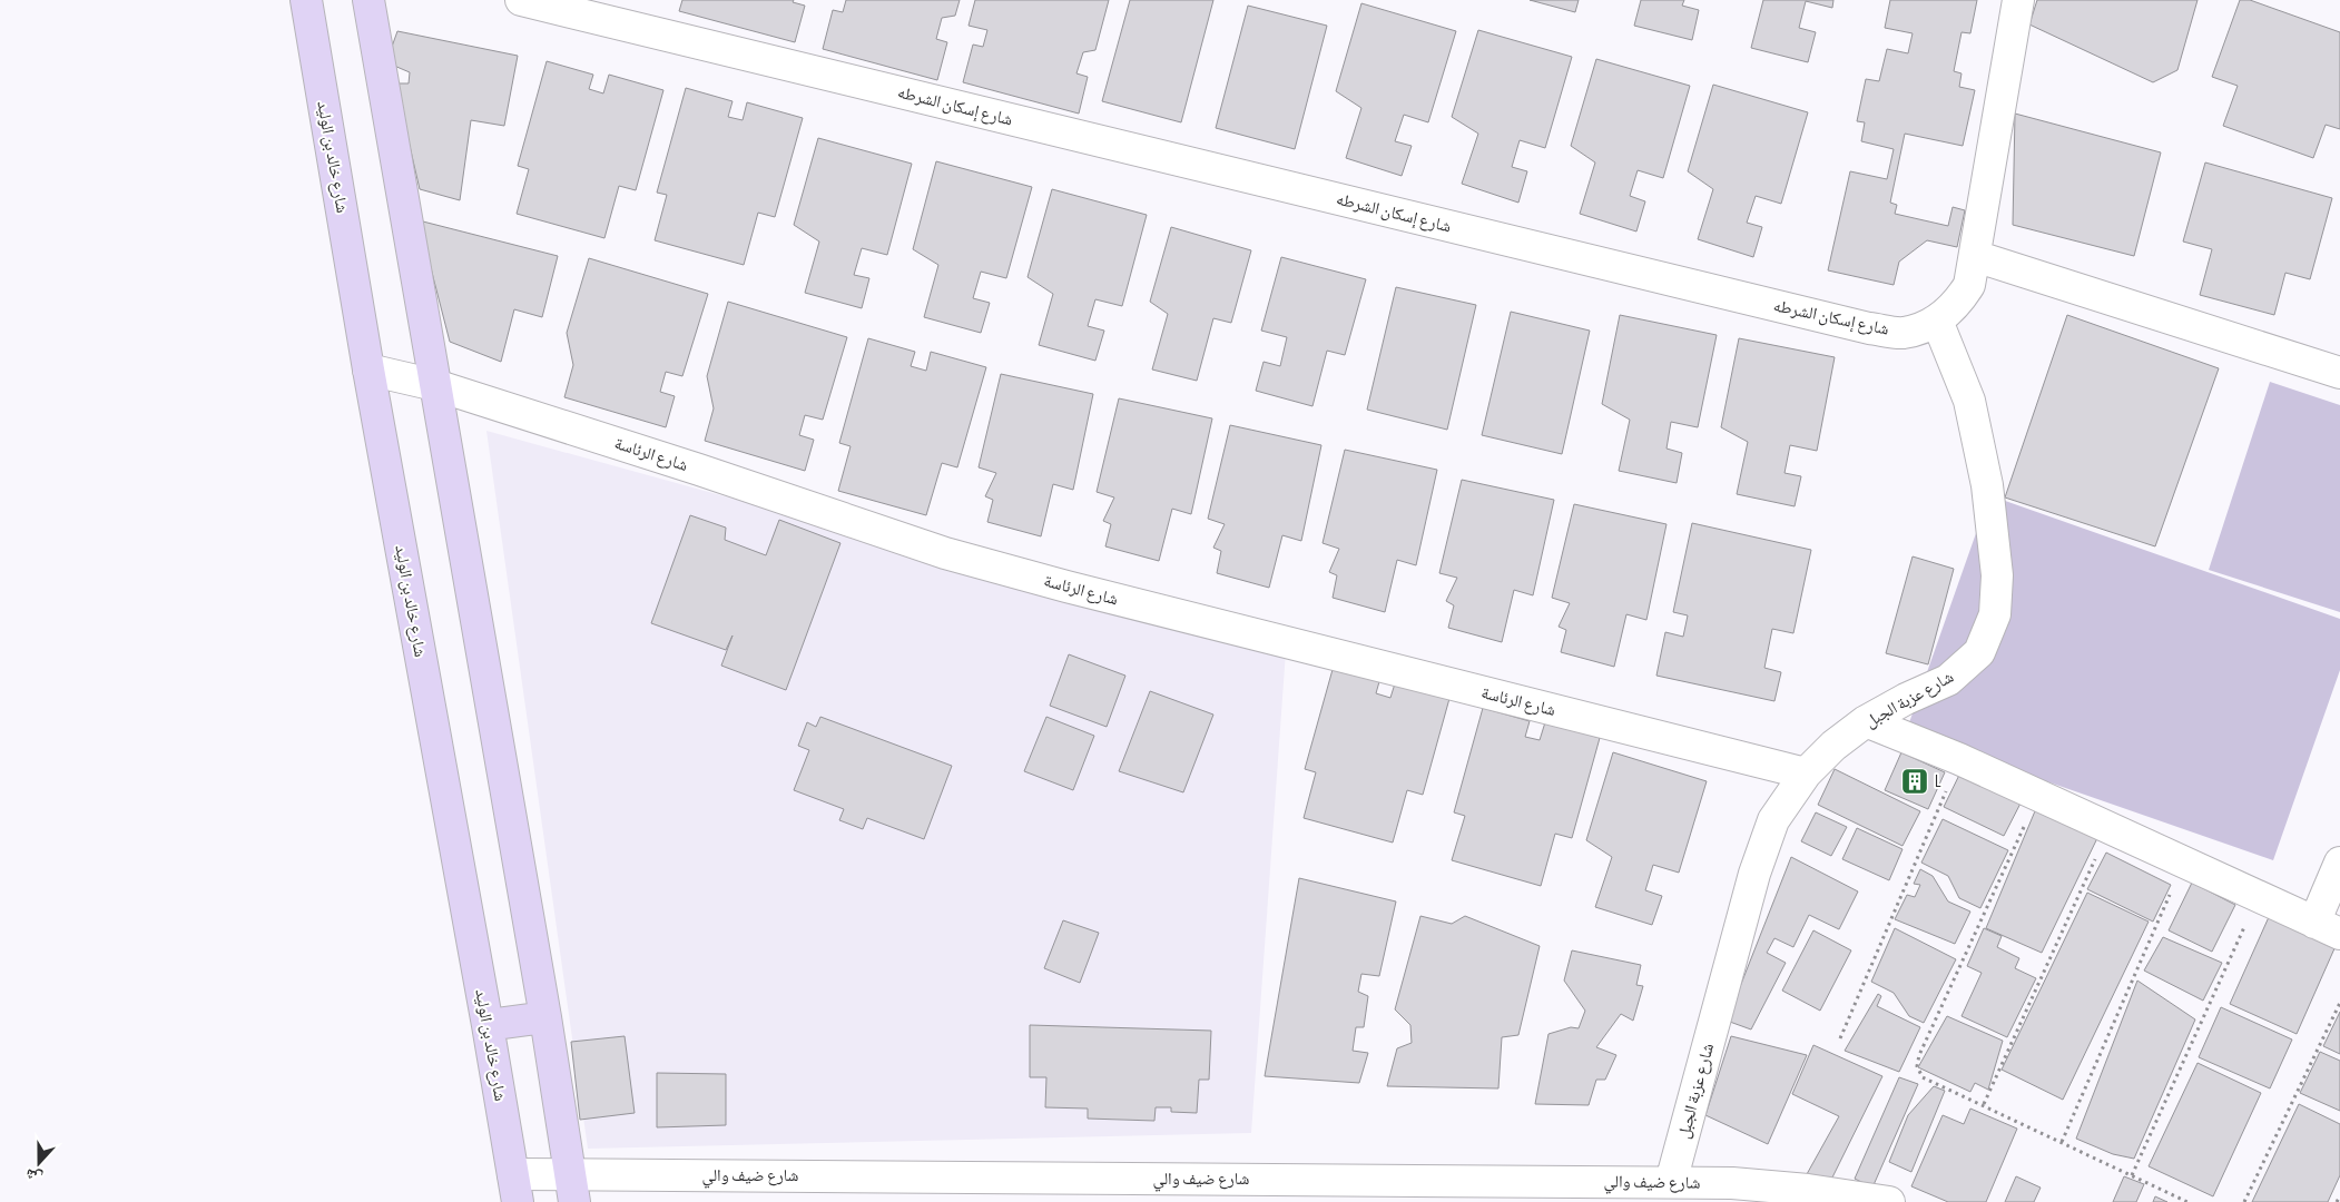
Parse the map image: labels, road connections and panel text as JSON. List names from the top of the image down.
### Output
{
  "streets": {
    "street": [
      "شارع إسكان الشرطه",
      "شارع خالد بن الوليد",
      "شارع الرئاسة",
      "شارع عزبة الجبل",
      "شارع ضيف والي"
    ]
  },
  "crossings": [
    ["شارع إسكان الشرطه", "شارع عزبة الجبل"],
    ["شارع خالد بن الوليد", "شارع الرئاسة"],
    ["شارع خالد بن الوليد", "شارع ضيف والي"],
    ["شارع الرئاسة", "شارع عزبة الجبل"],
    ["شارع عزبة الجبل", "شارع ضيف والي"]
  ],
  "places": {
    "building": ["L"]
  },
  "north": "bottom"
}
